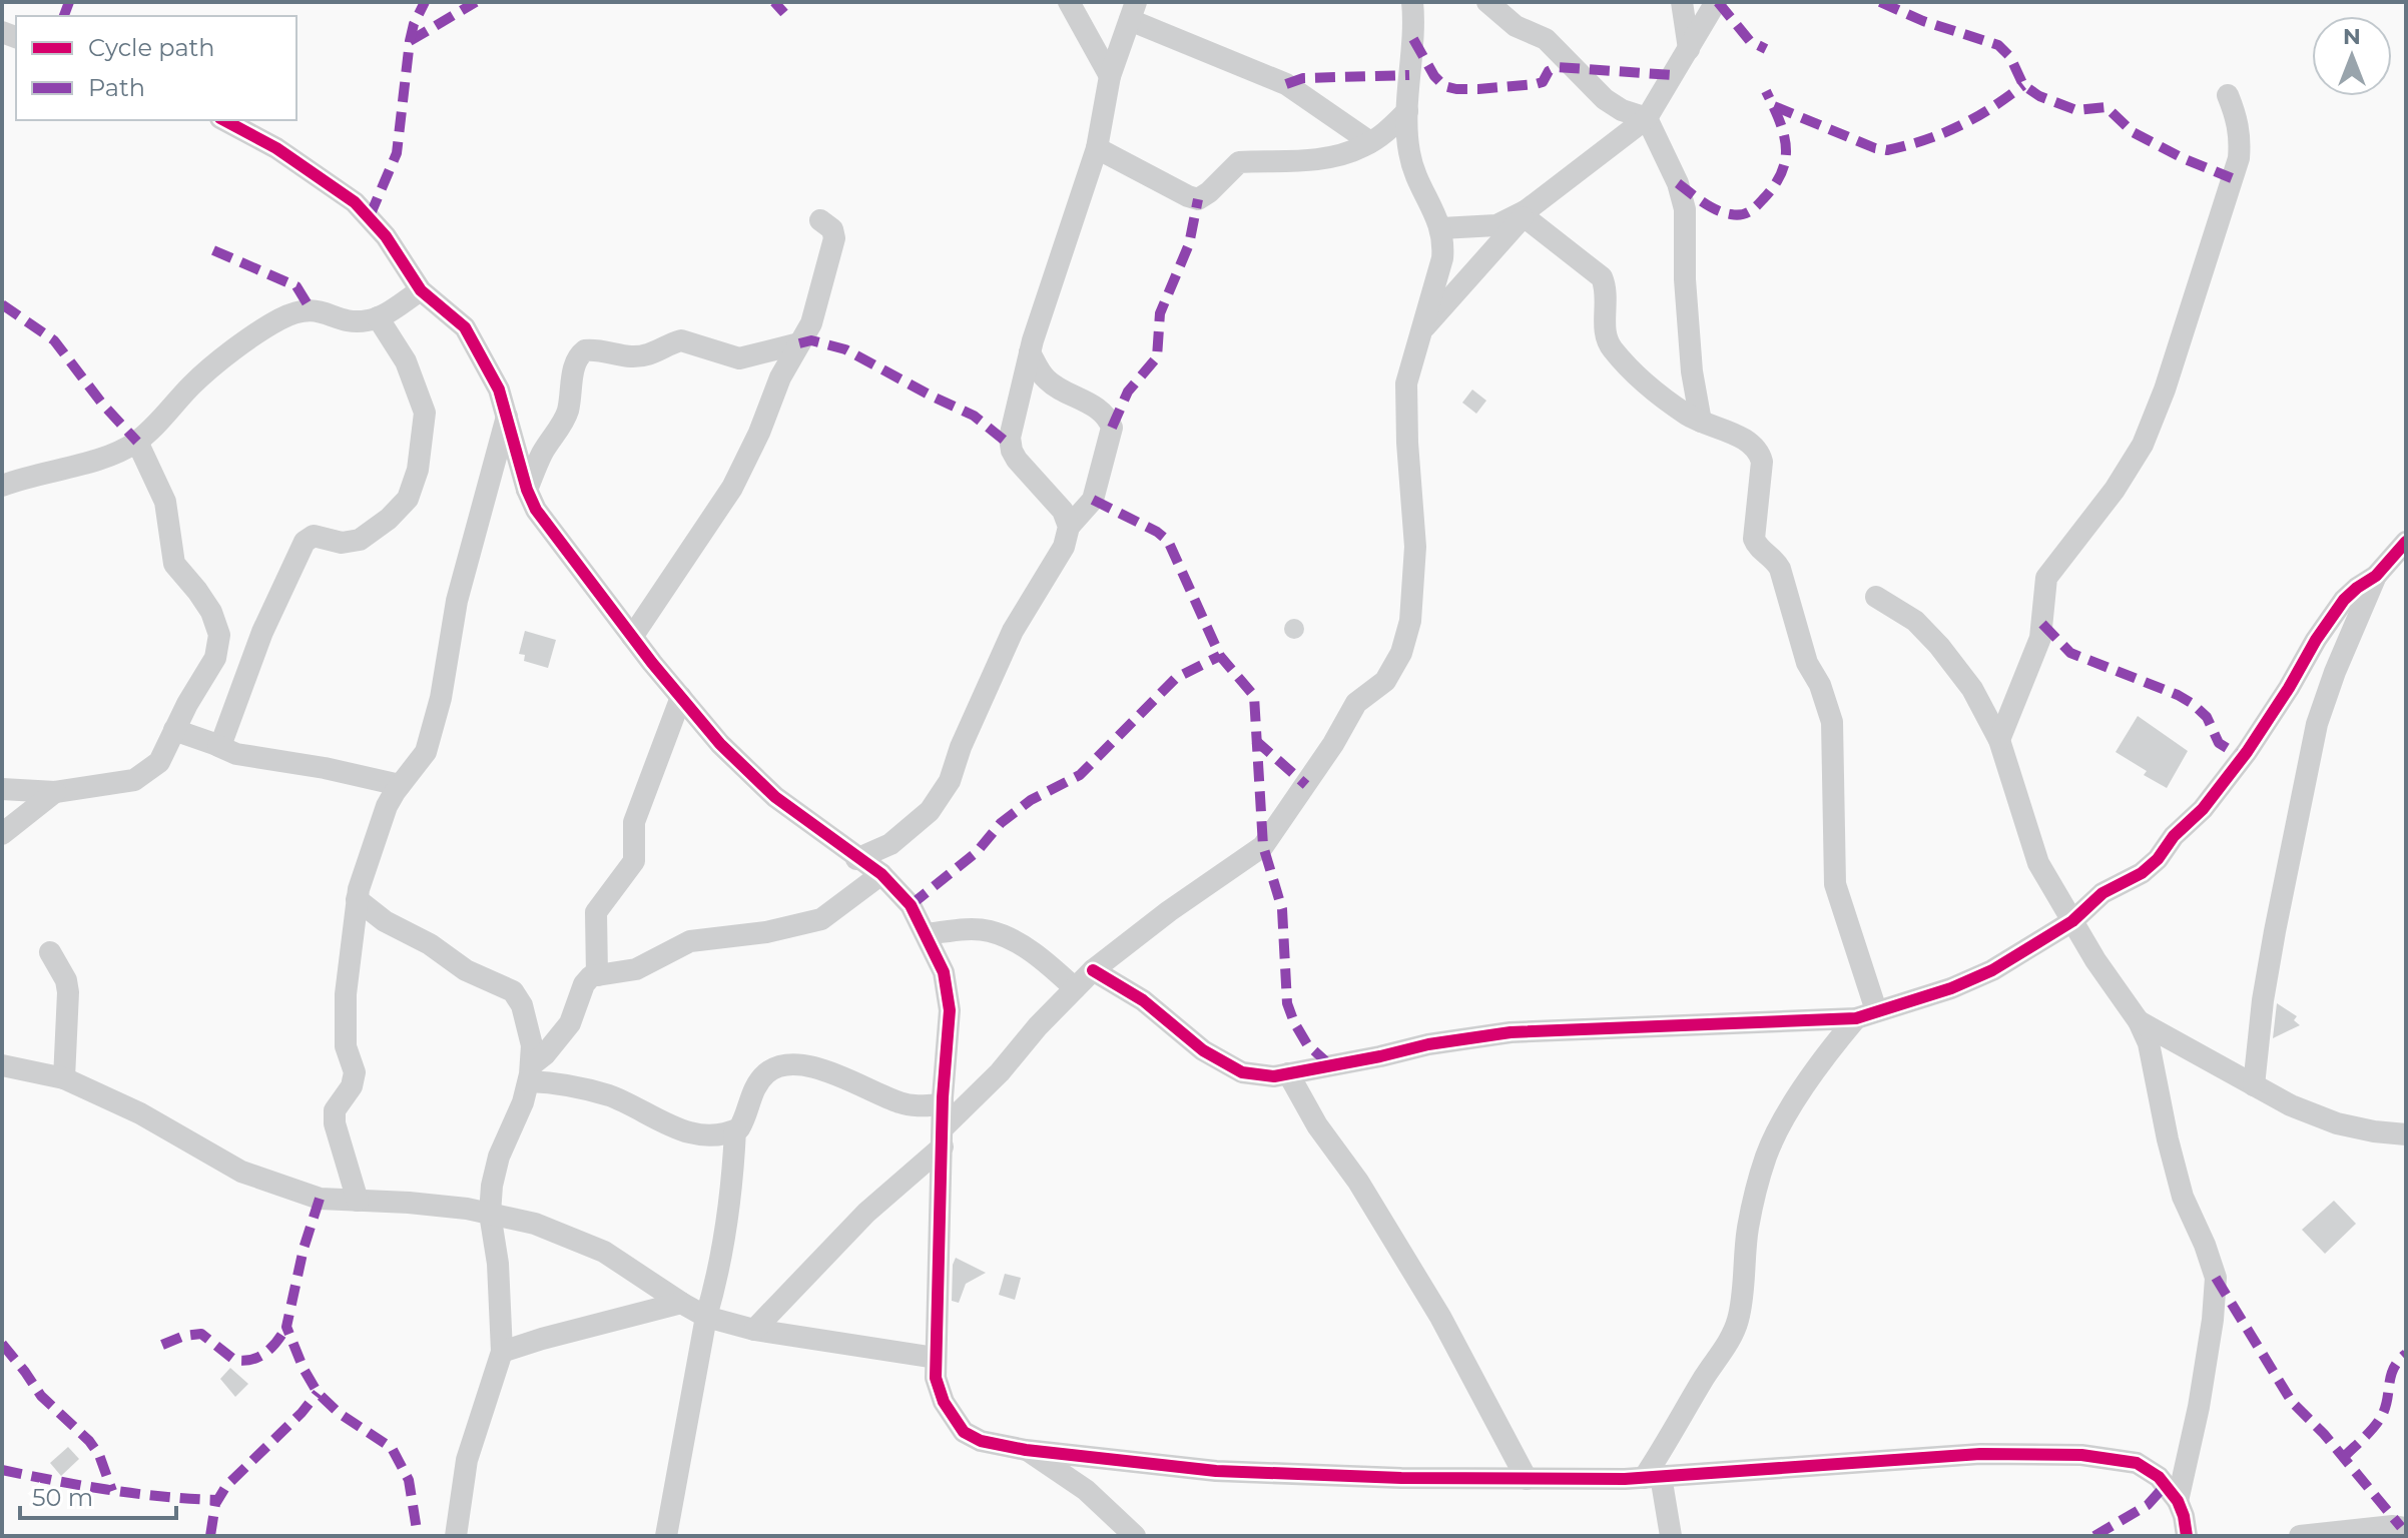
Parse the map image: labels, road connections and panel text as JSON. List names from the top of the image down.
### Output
{
  "legend": ["Cycle path", "Path"],
  "scale_bar": "50 m",
  "north": "top"
}
